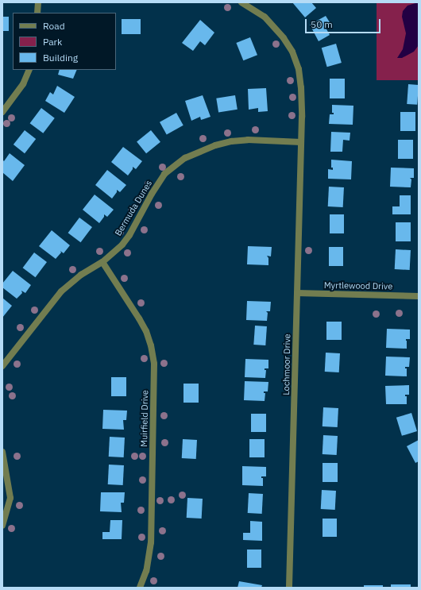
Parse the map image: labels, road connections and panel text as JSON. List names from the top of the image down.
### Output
{
  "streets": {
    "street": [
      "Bermuda Dunes",
      "Myrtlewood Drive",
      "Lochmoor Drive",
      "Muirfield Drive"
    ]
  },
  "crossings": [
    ["Bermuda Dunes", "Lochmoor Drive"],
    ["Bermuda Dunes", "Muirfield Drive"],
    ["Myrtlewood Drive", "Lochmoor Drive"]
  ],
  "legend": ["Road", "Park", "Building"],
  "scale_bar": "50 m"
}
